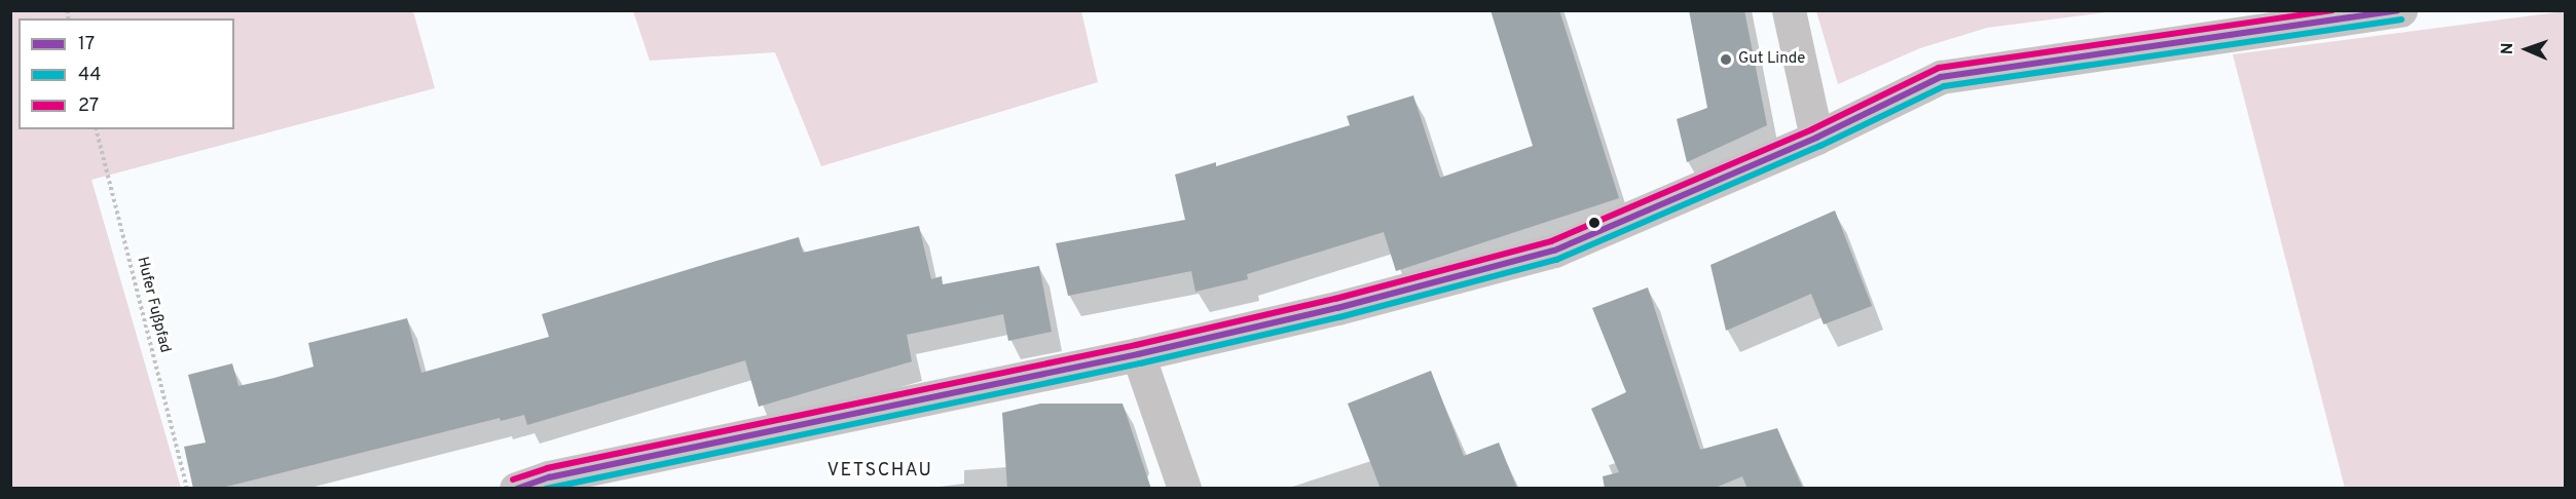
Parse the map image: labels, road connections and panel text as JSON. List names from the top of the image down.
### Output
{
  "streets": {
    "path": ["Hufer Fußpfad"]
  },
  "districts": ["VETSCHAU"],
  "places": ["Gut Linde"],
  "lines": ["transit line 17", "transit line 27", "transit line 44"],
  "legend": ["17", "44", "27"],
  "north": "left"
}
